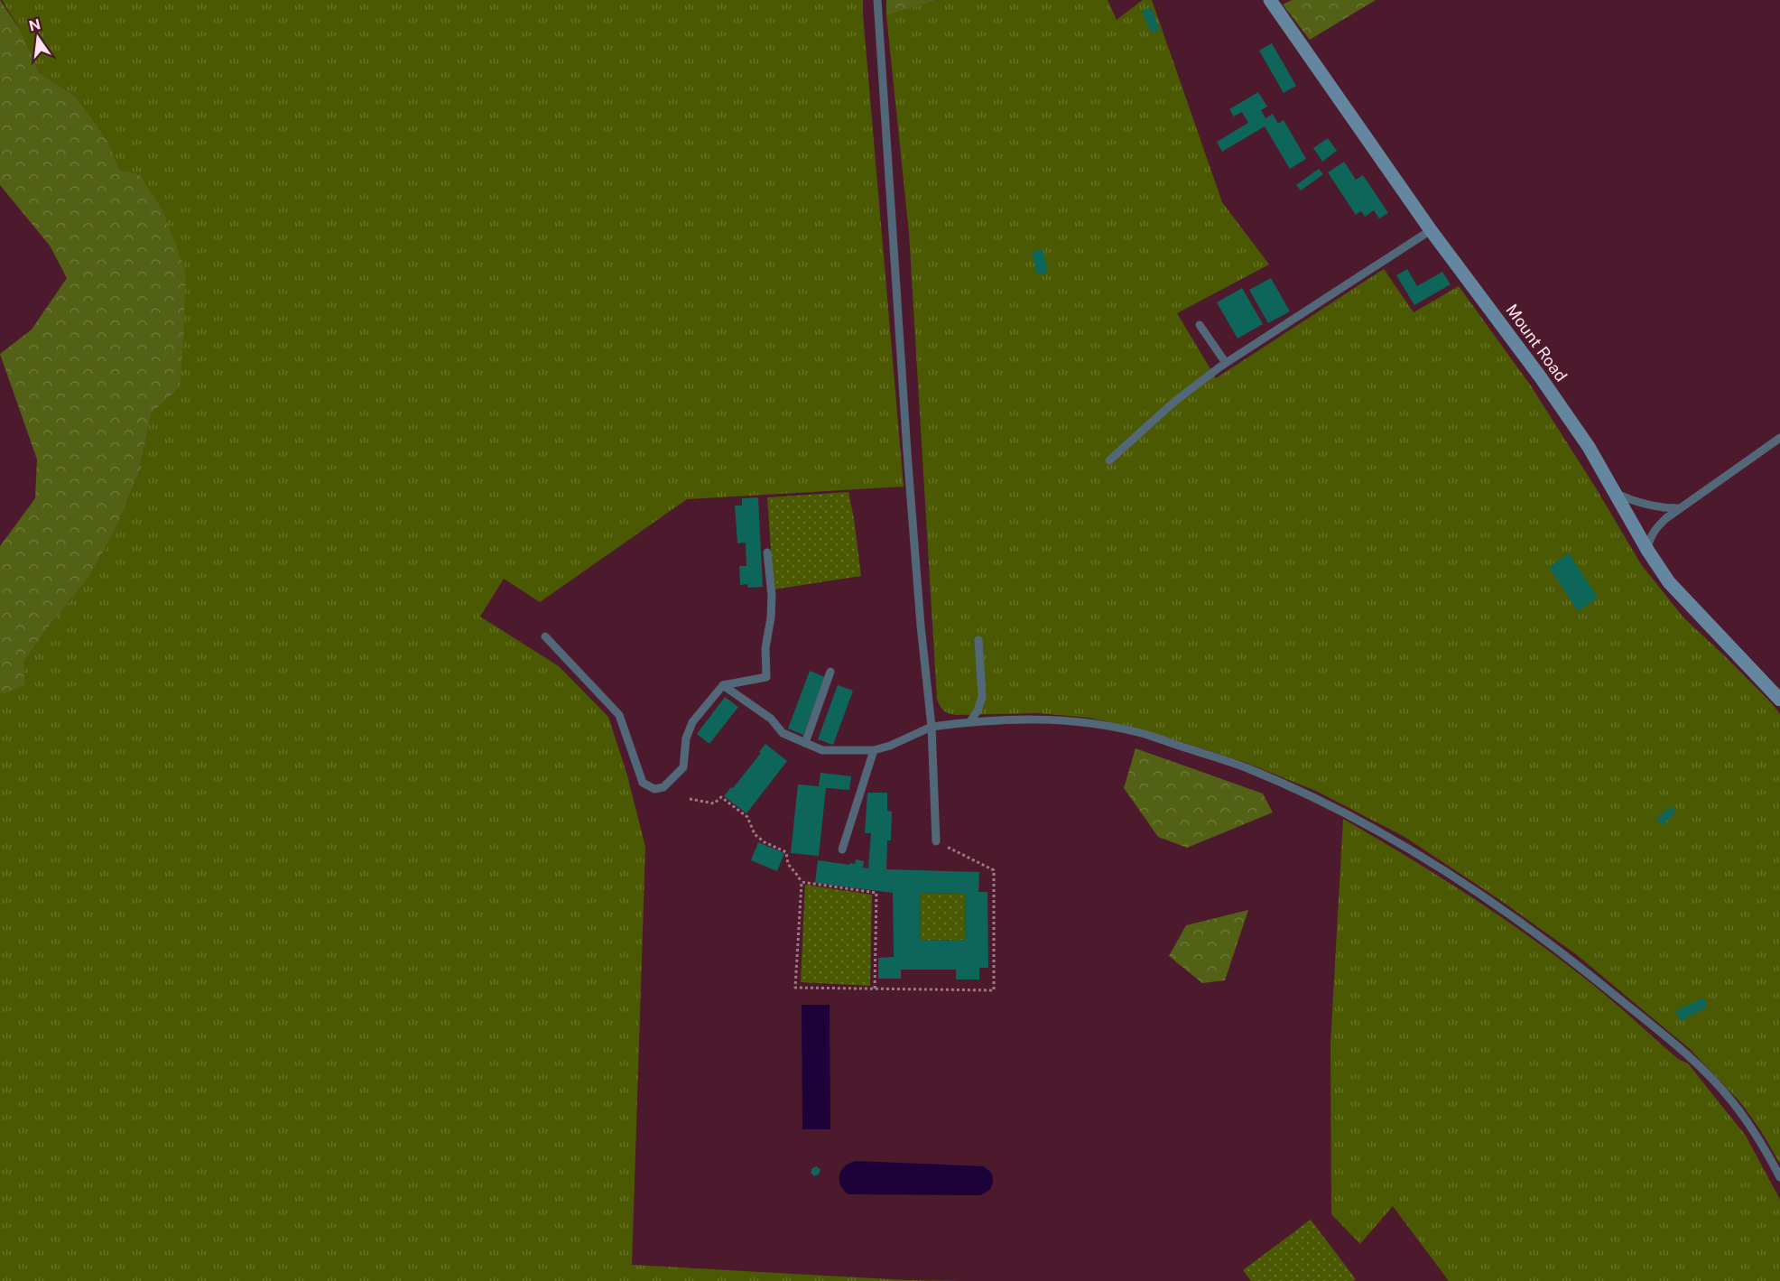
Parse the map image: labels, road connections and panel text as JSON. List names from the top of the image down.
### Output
{
  "streets": {
    "street": ["Mount Road"]
  },
  "north": "top"
}
